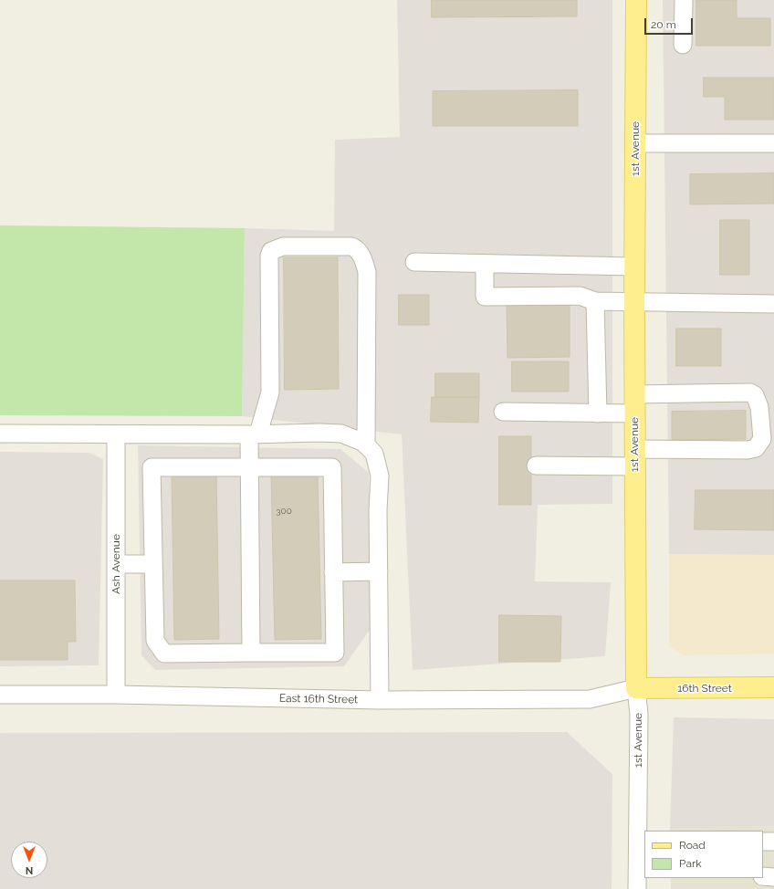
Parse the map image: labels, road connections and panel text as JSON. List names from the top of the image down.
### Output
{
  "streets": {
    "main road": ["1st Avenue", "16th Street"],
    "street": ["Ash Avenue", "East 16th Street"]
  },
  "crossings": [
    ["1st Avenue", "16th Street"],
    ["1st Avenue", "East 16th Street"],
    ["Ash Avenue", "East 16th Street"],
    ["16th Street", "East 16th Street"]
  ],
  "house_numbers": ["300"],
  "legend": ["Road", "Park"],
  "scale_bar": "20 m",
  "north": "bottom"
}
